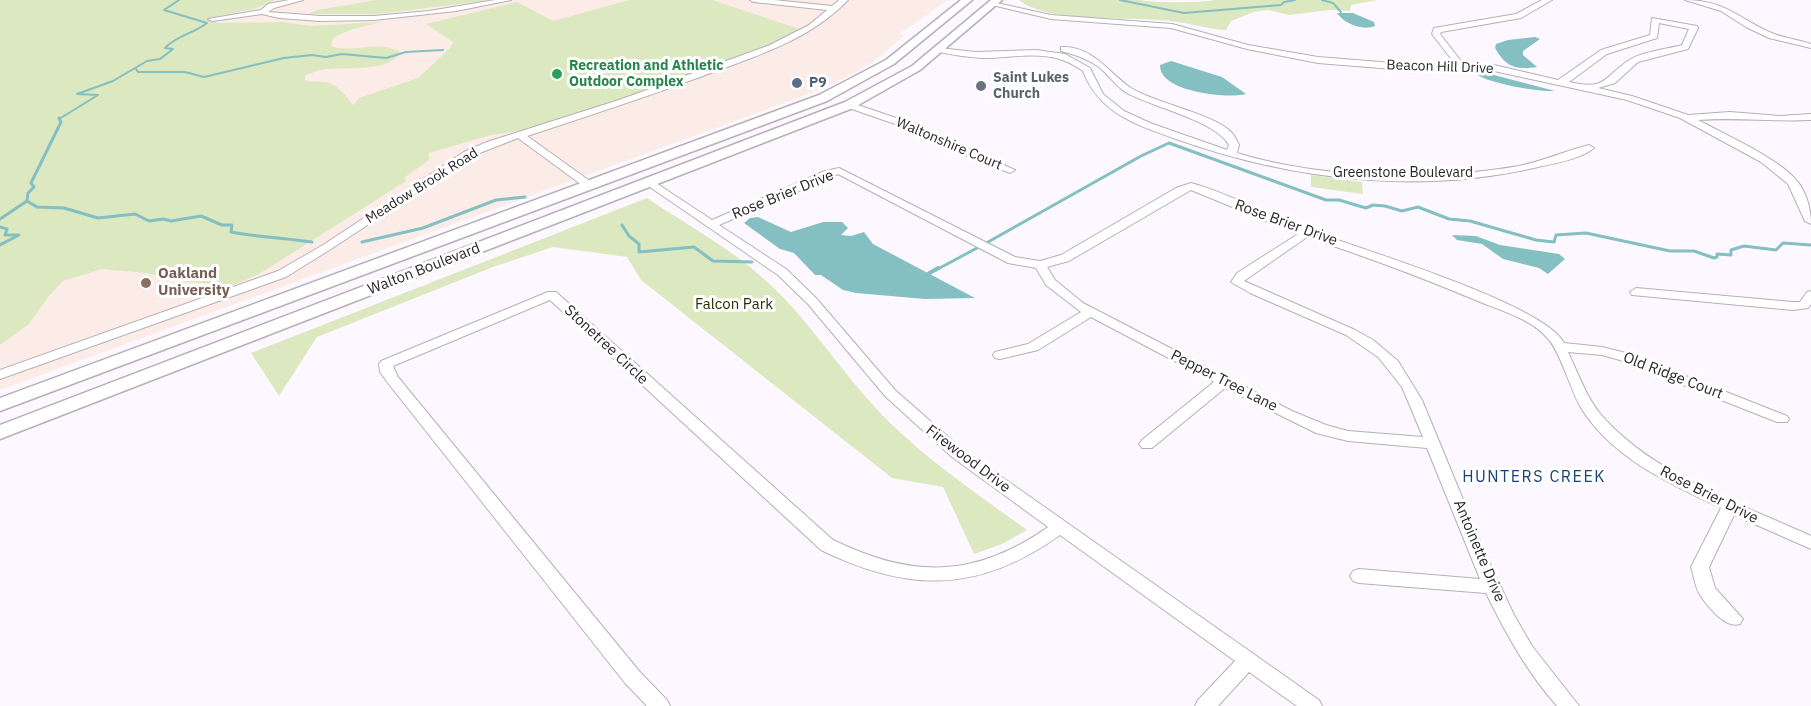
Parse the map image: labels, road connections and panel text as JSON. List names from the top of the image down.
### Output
{
  "streets": {
    "main road": ["Walton Boulevard"],
    "street": [
      "Beacon Hill Drive",
      "Waltonshire Court",
      "Greenstone Boulevard",
      "Meadow Brook Road",
      "Rose Brier Drive",
      "Stonetree Circle",
      "Old Ridge Court",
      "Pepper Tree Lane",
      "Firewood Drive",
      "Antoinette Drive"
    ]
  },
  "crossings": [
    ["Beacon Hill Drive", "Walton Boulevard"],
    ["Waltonshire Court", "Walton Boulevard"],
    ["Greenstone Boulevard", "Walton Boulevard"],
    ["Rose Brier Drive", "Old Ridge Court"],
    ["Rose Brier Drive", "Pepper Tree Lane"],
    ["Rose Brier Drive", "Firewood Drive"],
    ["Rose Brier Drive", "Antoinette Drive"],
    ["Walton Boulevard", "Firewood Drive"],
    ["Stonetree Circle", "Firewood Drive"],
    ["Pepper Tree Lane", "Antoinette Drive"]
  ],
  "districts": ["HUNTERS CREEK"],
  "parks": ["Falcon Park"],
  "places": [
    "Recreation and Athletic Outdoor Complex",
    "P9",
    "Saint Lukes Church",
    "Oakland University"
  ]
}
